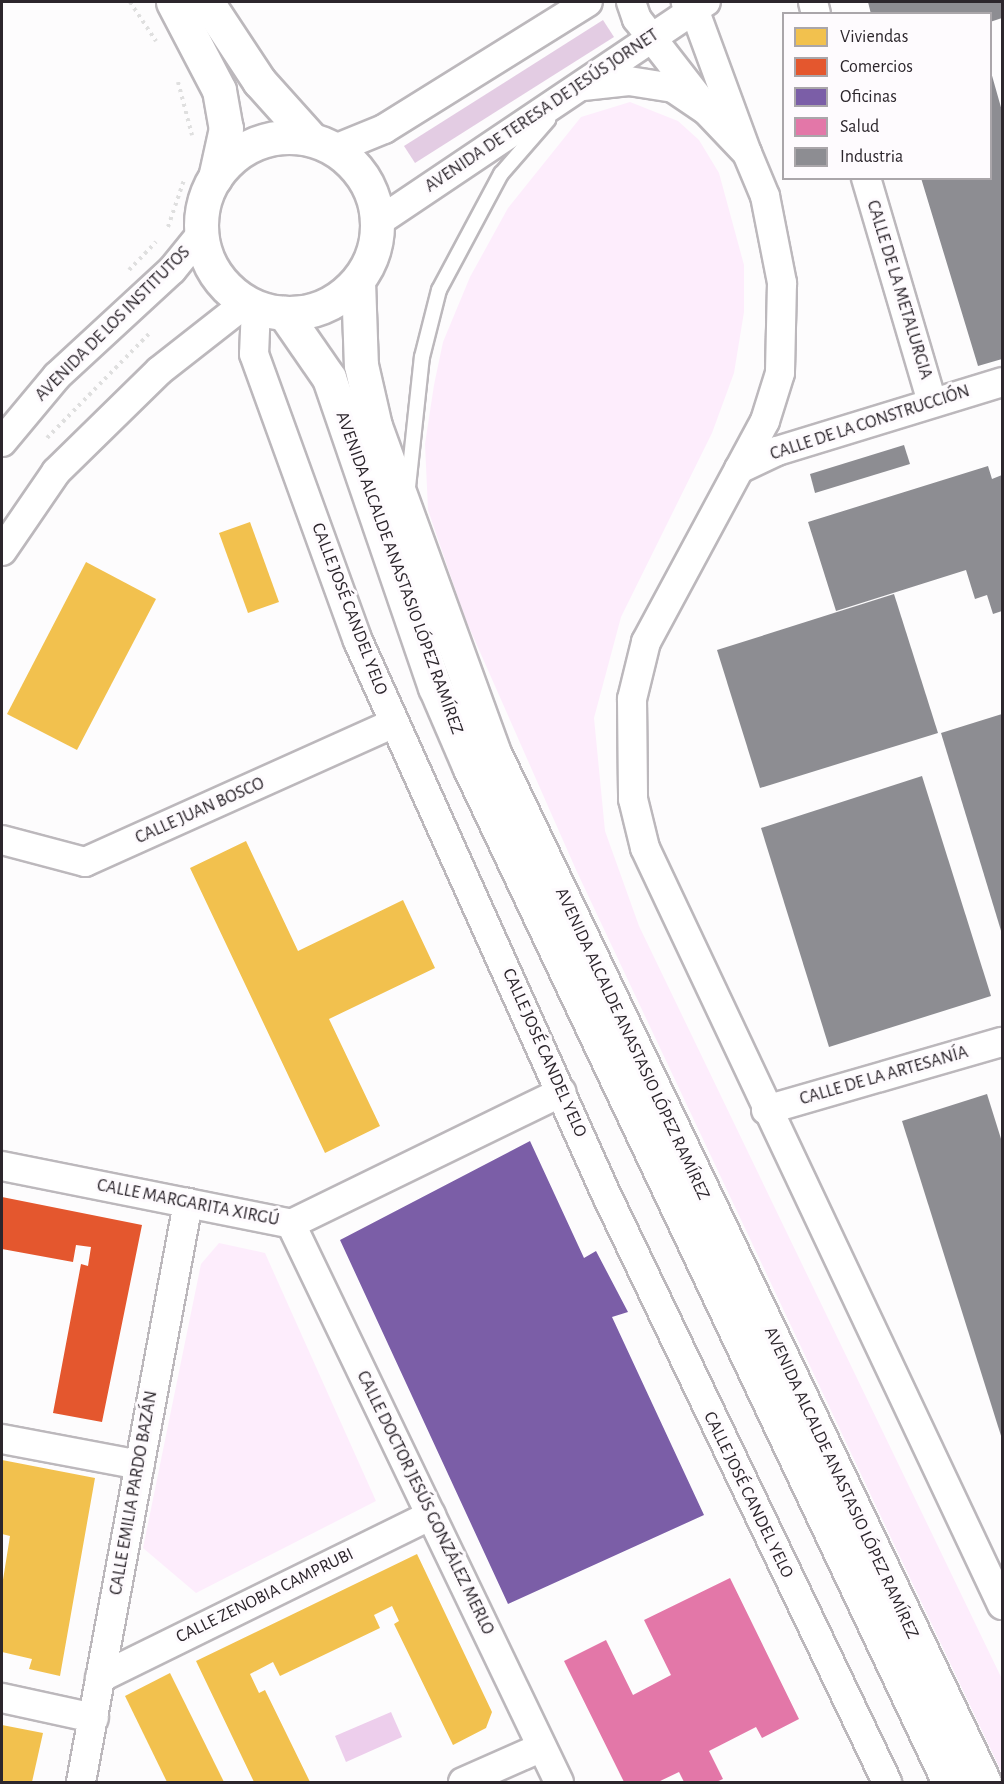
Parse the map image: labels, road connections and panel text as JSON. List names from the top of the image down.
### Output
{
  "streets": {
    "street": [
      "AVENIDA DE TERESA DE JESÚS JORNET",
      "CALLE DE LA METALURGIA",
      "AVENIDA DE LOS INSTITUTOS",
      "CALLE DE LA CONSTRUCCIÓN",
      "AVENIDA ALCALDE ANASTASIO LÓPEZ RAMÍREZ",
      "CALLE JOSÉ CANDEL YELO",
      "CALLE JUAN BOSCO",
      "CALLE DE LA ARTESANÍA",
      "CALLE MARGARITA XIRGÚ",
      "CALLE EMILIA PARDO BAZÁN",
      "CALLE DOCTOR JESÚS GONZÁLEZ MERLO",
      "CALLE ZENOBIA CAMPRUBI"
    ]
  },
  "crossings": [
    ["AVENIDA DE TERESA DE JESÚS JORNET", "AVENIDA DE LOS INSTITUTOS"],
    ["AVENIDA DE TERESA DE JESÚS JORNET", "AVENIDA ALCALDE ANASTASIO LÓPEZ RAMÍREZ"],
    ["AVENIDA DE TERESA DE JESÚS JORNET", "CALLE JOSÉ CANDEL YELO"],
    ["CALLE DE LA METALURGIA", "CALLE DE LA CONSTRUCCIÓN"],
    ["AVENIDA DE LOS INSTITUTOS", "AVENIDA ALCALDE ANASTASIO LÓPEZ RAMÍREZ"],
    ["AVENIDA DE LOS INSTITUTOS", "CALLE JOSÉ CANDEL YELO"],
    ["AVENIDA ALCALDE ANASTASIO LÓPEZ RAMÍREZ", "CALLE JOSÉ CANDEL YELO"],
    ["CALLE JOSÉ CANDEL YELO", "CALLE JUAN BOSCO"],
    ["CALLE JOSÉ CANDEL YELO", "CALLE MARGARITA XIRGÚ"],
    ["CALLE MARGARITA XIRGÚ", "CALLE EMILIA PARDO BAZÁN"],
    ["CALLE MARGARITA XIRGÚ", "CALLE DOCTOR JESÚS GONZÁLEZ MERLO"],
    ["CALLE EMILIA PARDO BAZÁN", "CALLE ZENOBIA CAMPRUBI"],
    ["CALLE DOCTOR JESÚS GONZÁLEZ MERLO", "CALLE ZENOBIA CAMPRUBI"]
  ],
  "legend": [
    "Viviendas",
    "Comercios",
    "Oficinas",
    "Salud",
    "Industria"
  ]
}
